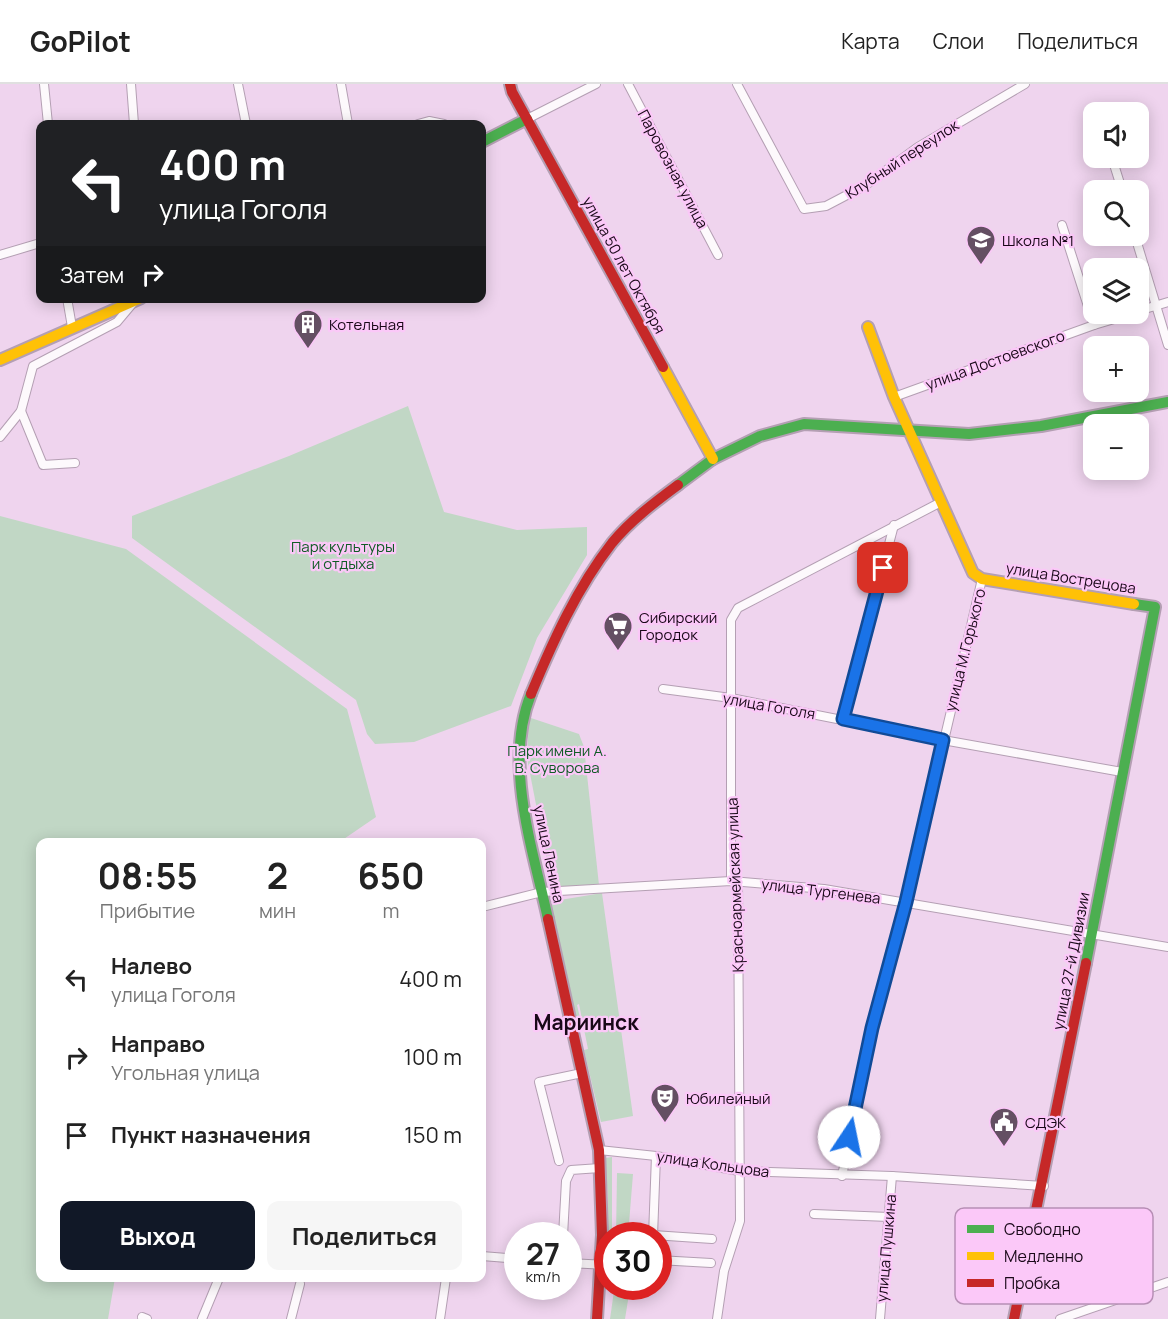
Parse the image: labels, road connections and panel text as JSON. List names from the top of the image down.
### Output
{
  "streets": {
    "main road": [
      "улица 50 лет Октября",
      "улица Вострецова",
      "улица Ленина",
      "улица 27-й Дивизии"
    ],
    "street": [
      "Клубный переулок",
      "Паровозная улица",
      "улица Достоевского",
      "улица М.Горького",
      "улица Гоголя",
      "Красноармейская улица",
      "улица Тургенева",
      "улица Кольцова",
      "улица Пушкина"
    ]
  },
  "crossings": [
    ["улица 50 лет Октября", "улица Ленина"],
    ["улица Вострецова", "улица М.Горького"],
    ["улица Вострецова", "улица 27-й Дивизии"],
    ["улица М.Горького", "улица Гоголя"],
    ["улица М.Горького", "улица Тургенева"],
    ["улица М.Горького", "улица Кольцова"],
    ["улица Гоголя", "Красноармейская улица"],
    ["улица Гоголя", "улица 27-й Дивизии"],
    ["улица Ленина", "улица Тургенева"],
    ["улица Ленина", "улица Кольцова"],
    ["Красноармейская улица", "улица Тургенева"],
    ["Красноармейская улица", "улица Кольцова"],
    ["улица Тургенева", "улица 27-й Дивизии"],
    ["улица 27-й Дивизии", "улица Кольцова"],
    ["улица Кольцова", "улица Пушкина"]
  ],
  "districts": ["Мариинск"],
  "parks": ["Парк культуры и отдыха", "Парк имени А. В. Суворова"],
  "places": {
    "school or university": ["Школа №1"],
    "building": ["Котельная"],
    "supermarket": ["Сибирский Городок"],
    "theatre": ["Юбилейный"],
    "public building": ["СДЭК"]
  },
  "legend": ["Свободно", "Медленно", "Пробка"],
  "page": {
    "header": "GoPilot",
    "nav": ["Карта", "Слои", "Поделиться"],
    "map_buttons": ["+", "−"],
    "turn": ["400 m", "улица Гоголя"],
    "then": "Затем",
    "eta": [
      "08:55",
      "Прибытие",
      "2",
      "мин",
      "650",
      "m"
    ],
    "list": [
      {
        "name": "Налево",
        "note": "улица Гоголя",
        "value": "400 m"
      },
      {
        "name": "Направо",
        "note": "Угольная улица",
        "value": "100 m"
      },
      {
        "name": "Пункт назначения",
        "value": "150 m"
      }
    ],
    "buttons": ["Выход", "Поделиться"],
    "speed": "27 km/h",
    "limit": "30"
  }
}
